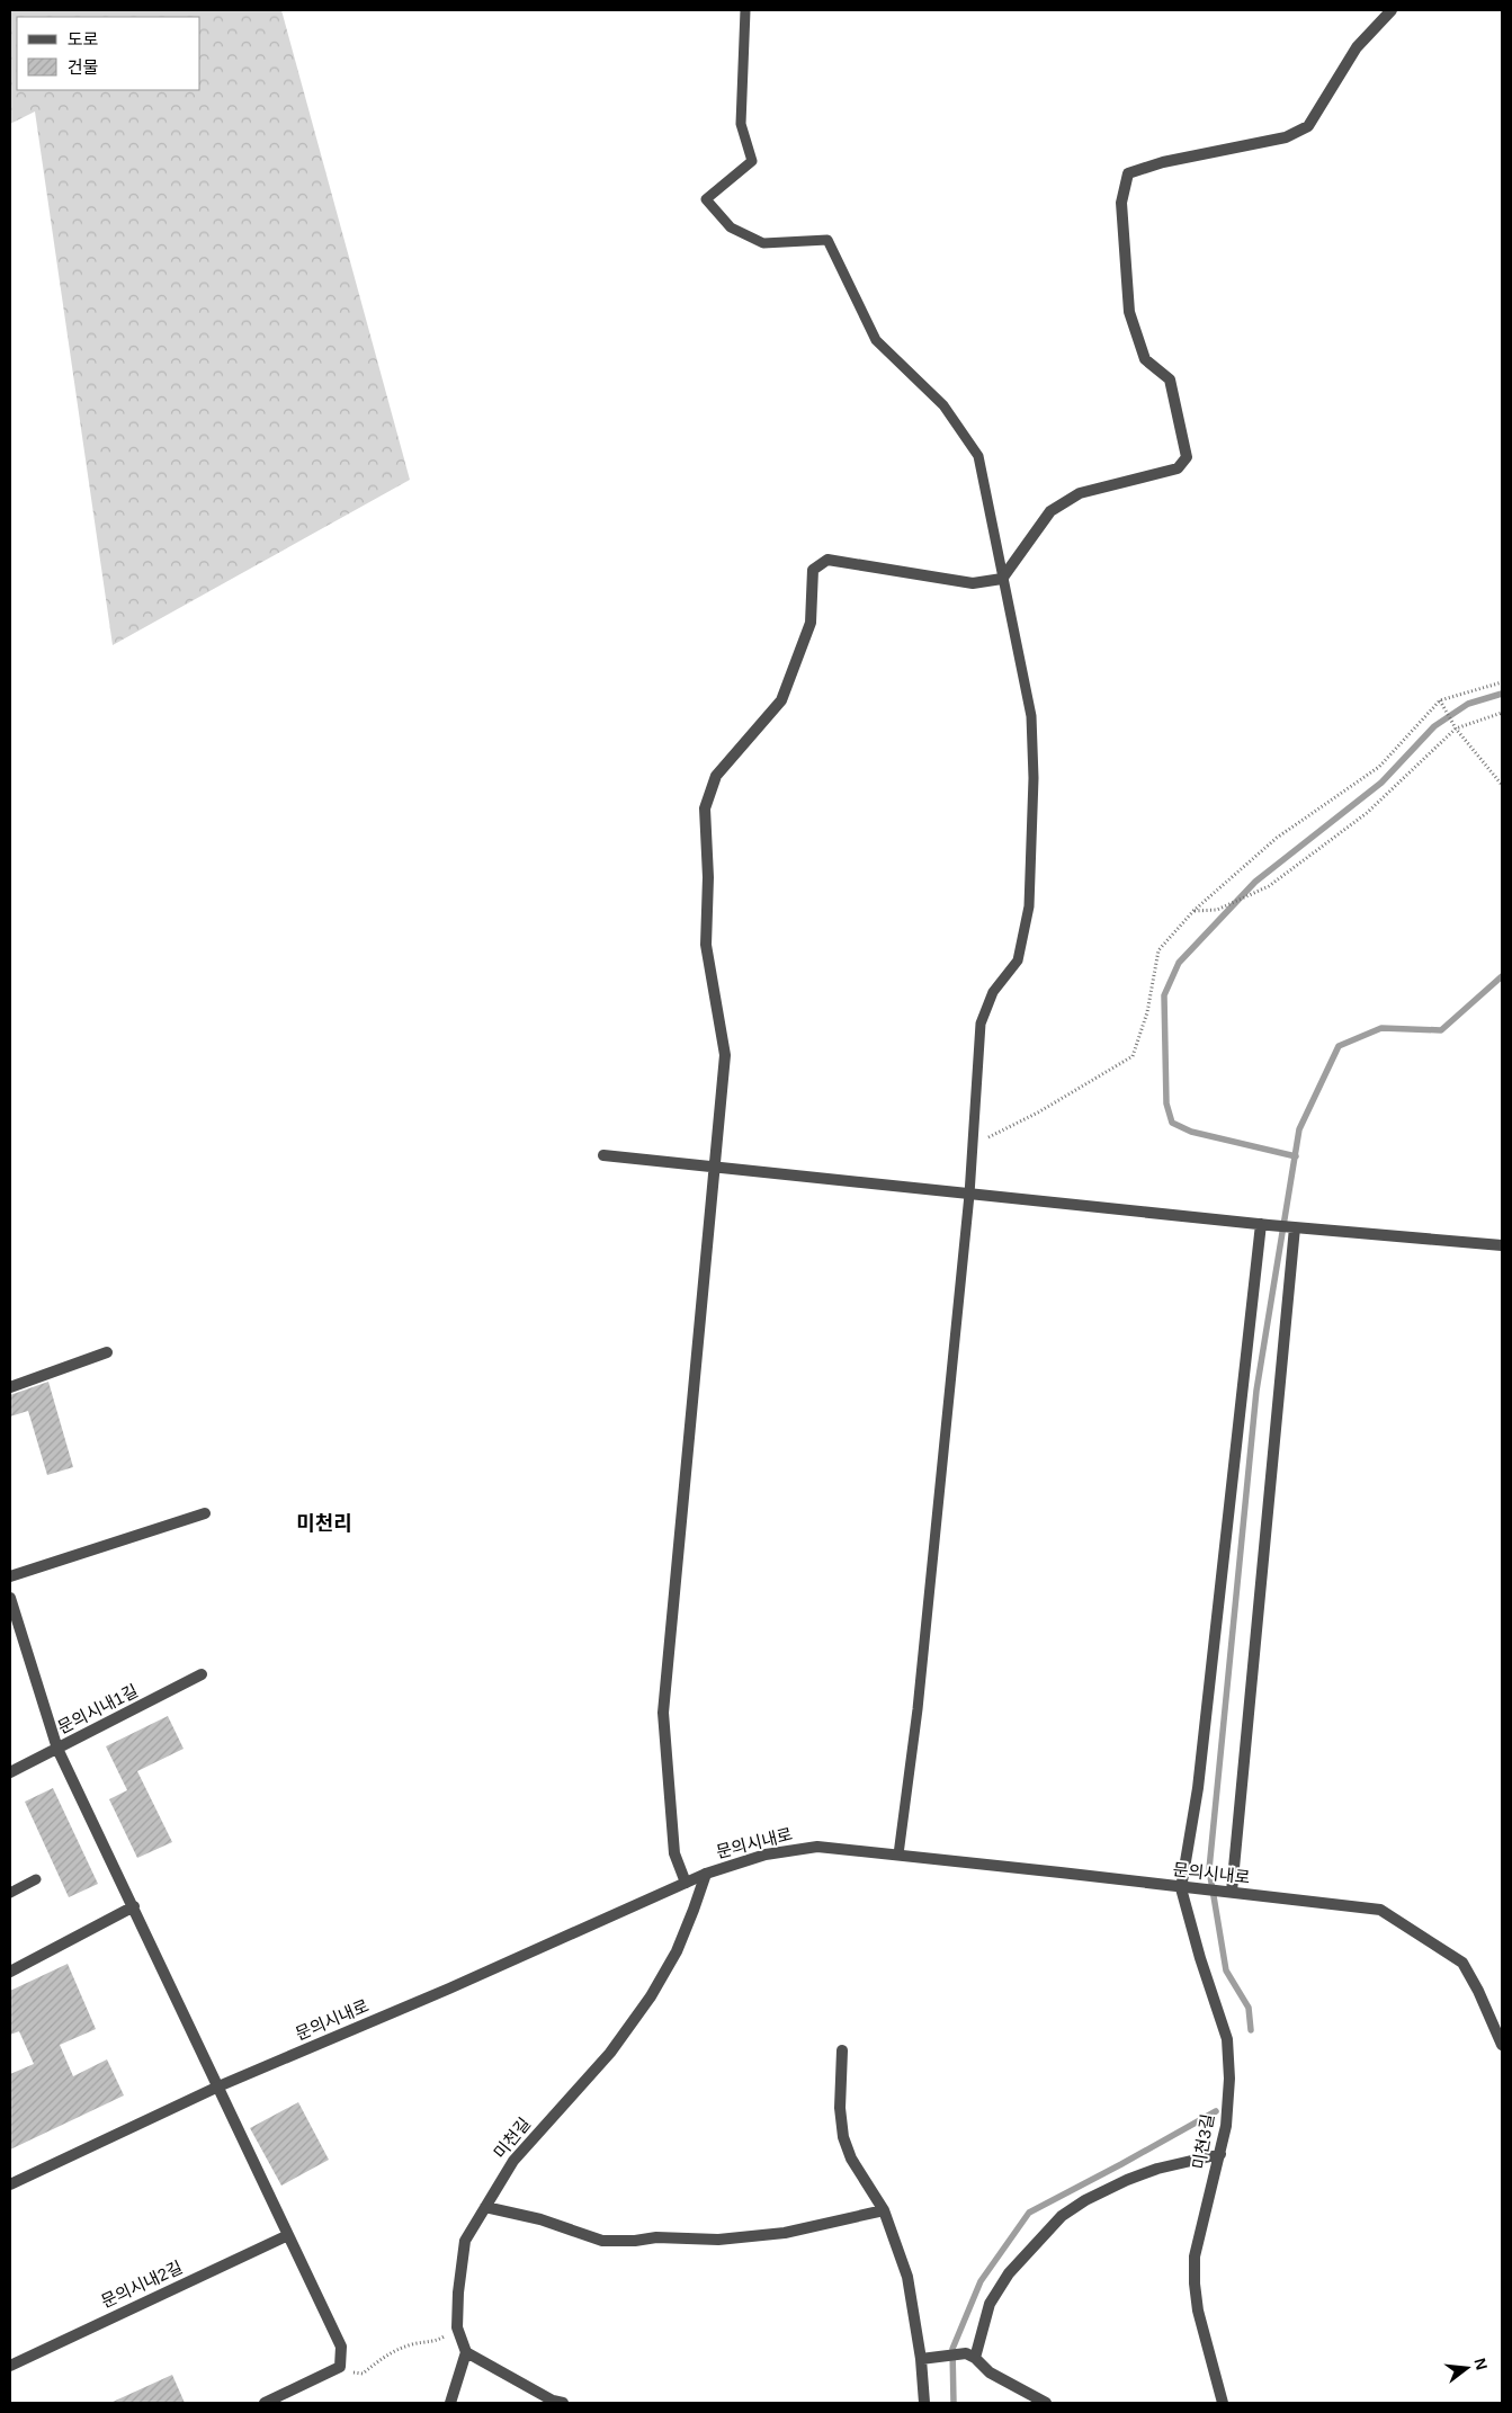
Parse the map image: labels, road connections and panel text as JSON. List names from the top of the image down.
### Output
{
  "streets": {
    "street": [
      "문의시내1길",
      "문의시내로",
      "미천길",
      "미천3길",
      "문의시내2길"
    ]
  },
  "crossings": [
    ["문의시내로", "미천길"],
    ["문의시내로", "미천3길"]
  ],
  "districts": ["미천리"],
  "legend": ["도로", "건물"],
  "north": "right"
}
